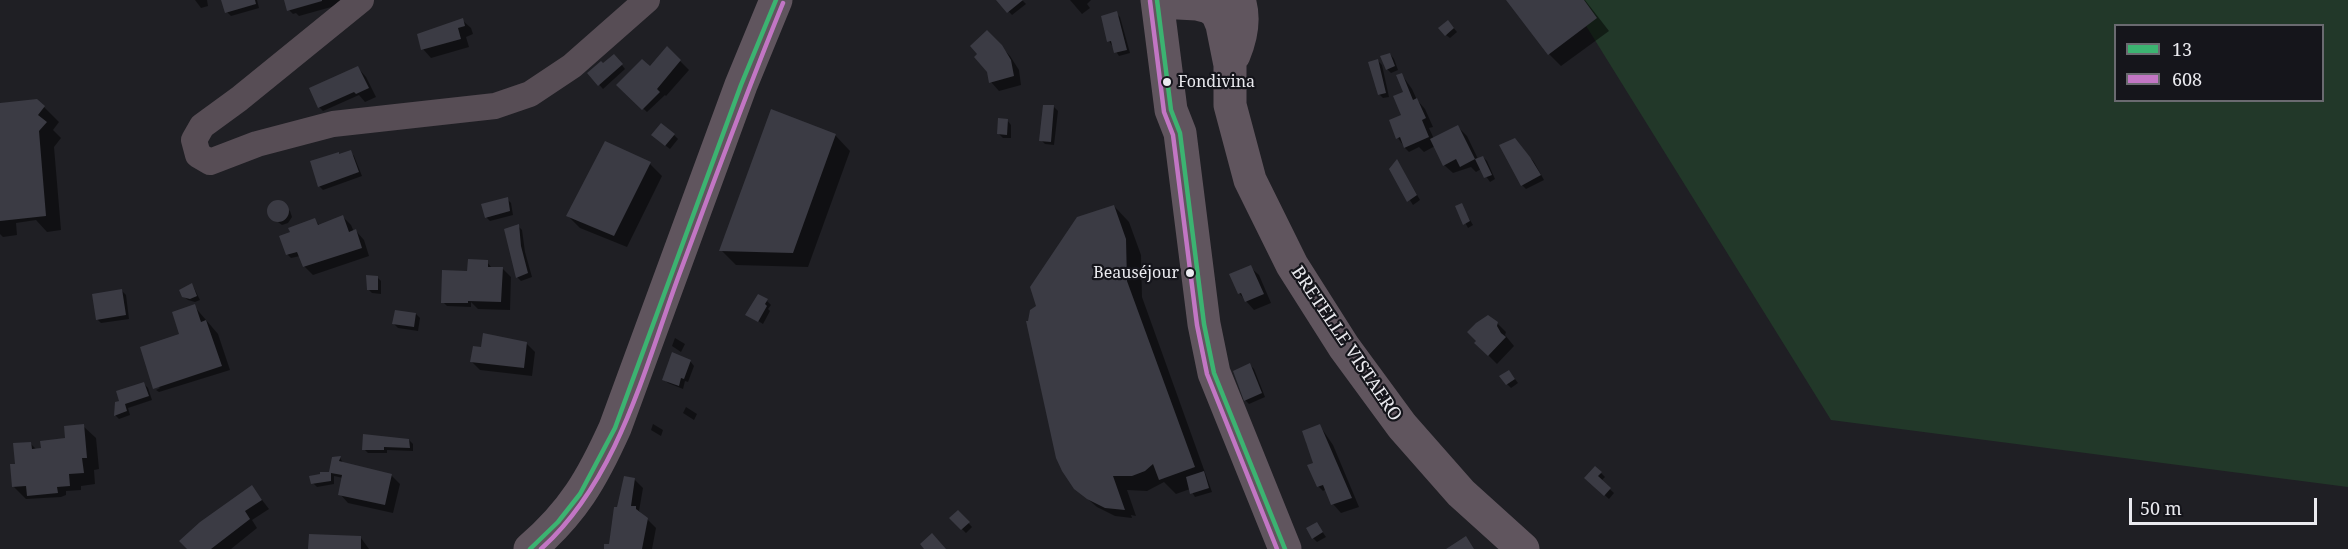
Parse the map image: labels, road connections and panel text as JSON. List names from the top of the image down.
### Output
{
  "streets": {
    "main road": ["BRETELLE VISTAERO"]
  },
  "places": ["Fondivina", "Beauséjour"],
  "lines": ["transit line 13", "transit line 608"],
  "legend": ["13", "608"],
  "scale_bar": "50 m"
}
